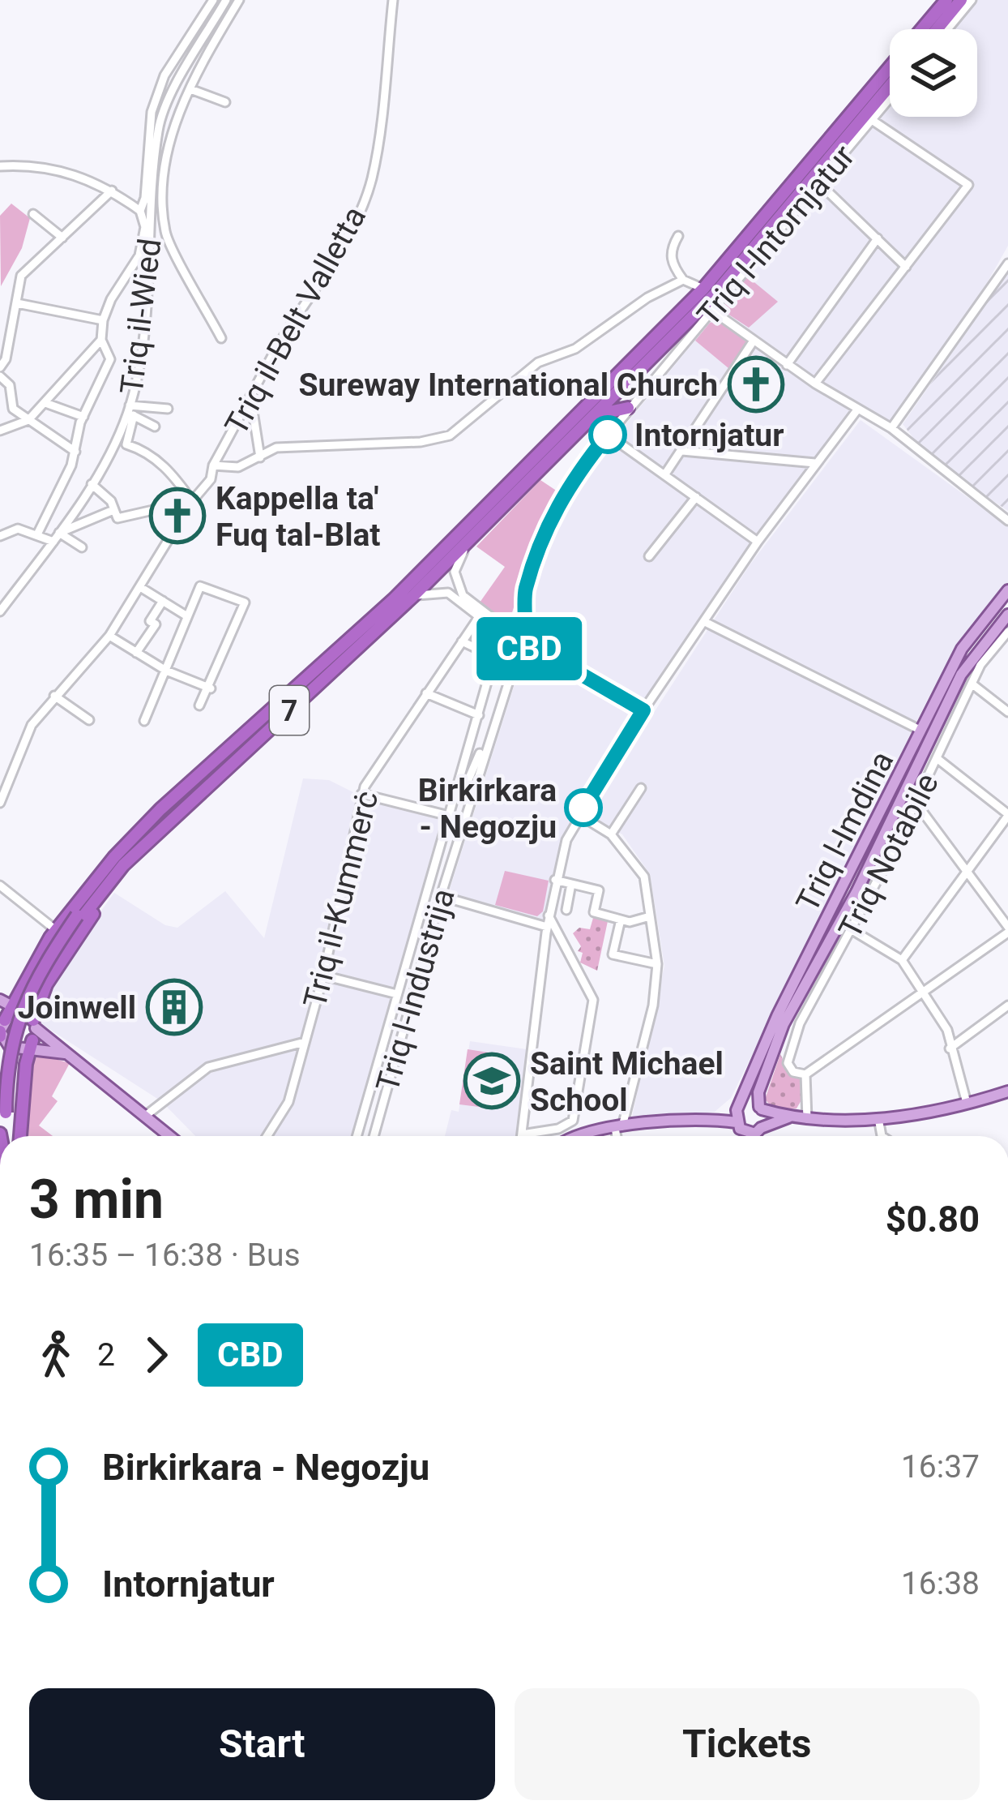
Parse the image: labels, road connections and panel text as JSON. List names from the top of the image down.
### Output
{
  "streets": {
    "highway": ["7"],
    "main road": ["Triq l-Imdina"],
    "street": [
      "Triq l-Intornjatur",
      "Triq il-Wied",
      "Triq il-Belt Valletta",
      "Triq Notabile",
      "Triq il-Kummerċ",
      "Triq l-Industrija"
    ]
  },
  "crossings": [
    ["Triq l-Intornjatur", "Triq l-Industrija"],
    ["Triq il-Kummerċ", "Triq l-Industrija"]
  ],
  "places": {
    "church": ["Sureway International Church", "Kappella ta' Fuq tal-Blat"],
    "other": ["Intornjatur", "Birkirkara - Negozju"],
    "building": ["Joinwell"],
    "school or university": ["Saint Michael School"]
  },
  "lines": ["bus line CBD"],
  "page": {
    "on_map": "CBD",
    "heading": ["3 min", "16:35 – 16:38 · Bus", "$0.80"],
    "legs": ["2", "CBD"],
    "list": [
      {
        "name": "Birkirkara - Negozju",
        "value": "16:37"
      },
      {
        "name": "Intornjatur",
        "value": "16:38"
      }
    ],
    "buttons": ["Start", "Tickets"]
  }
}
